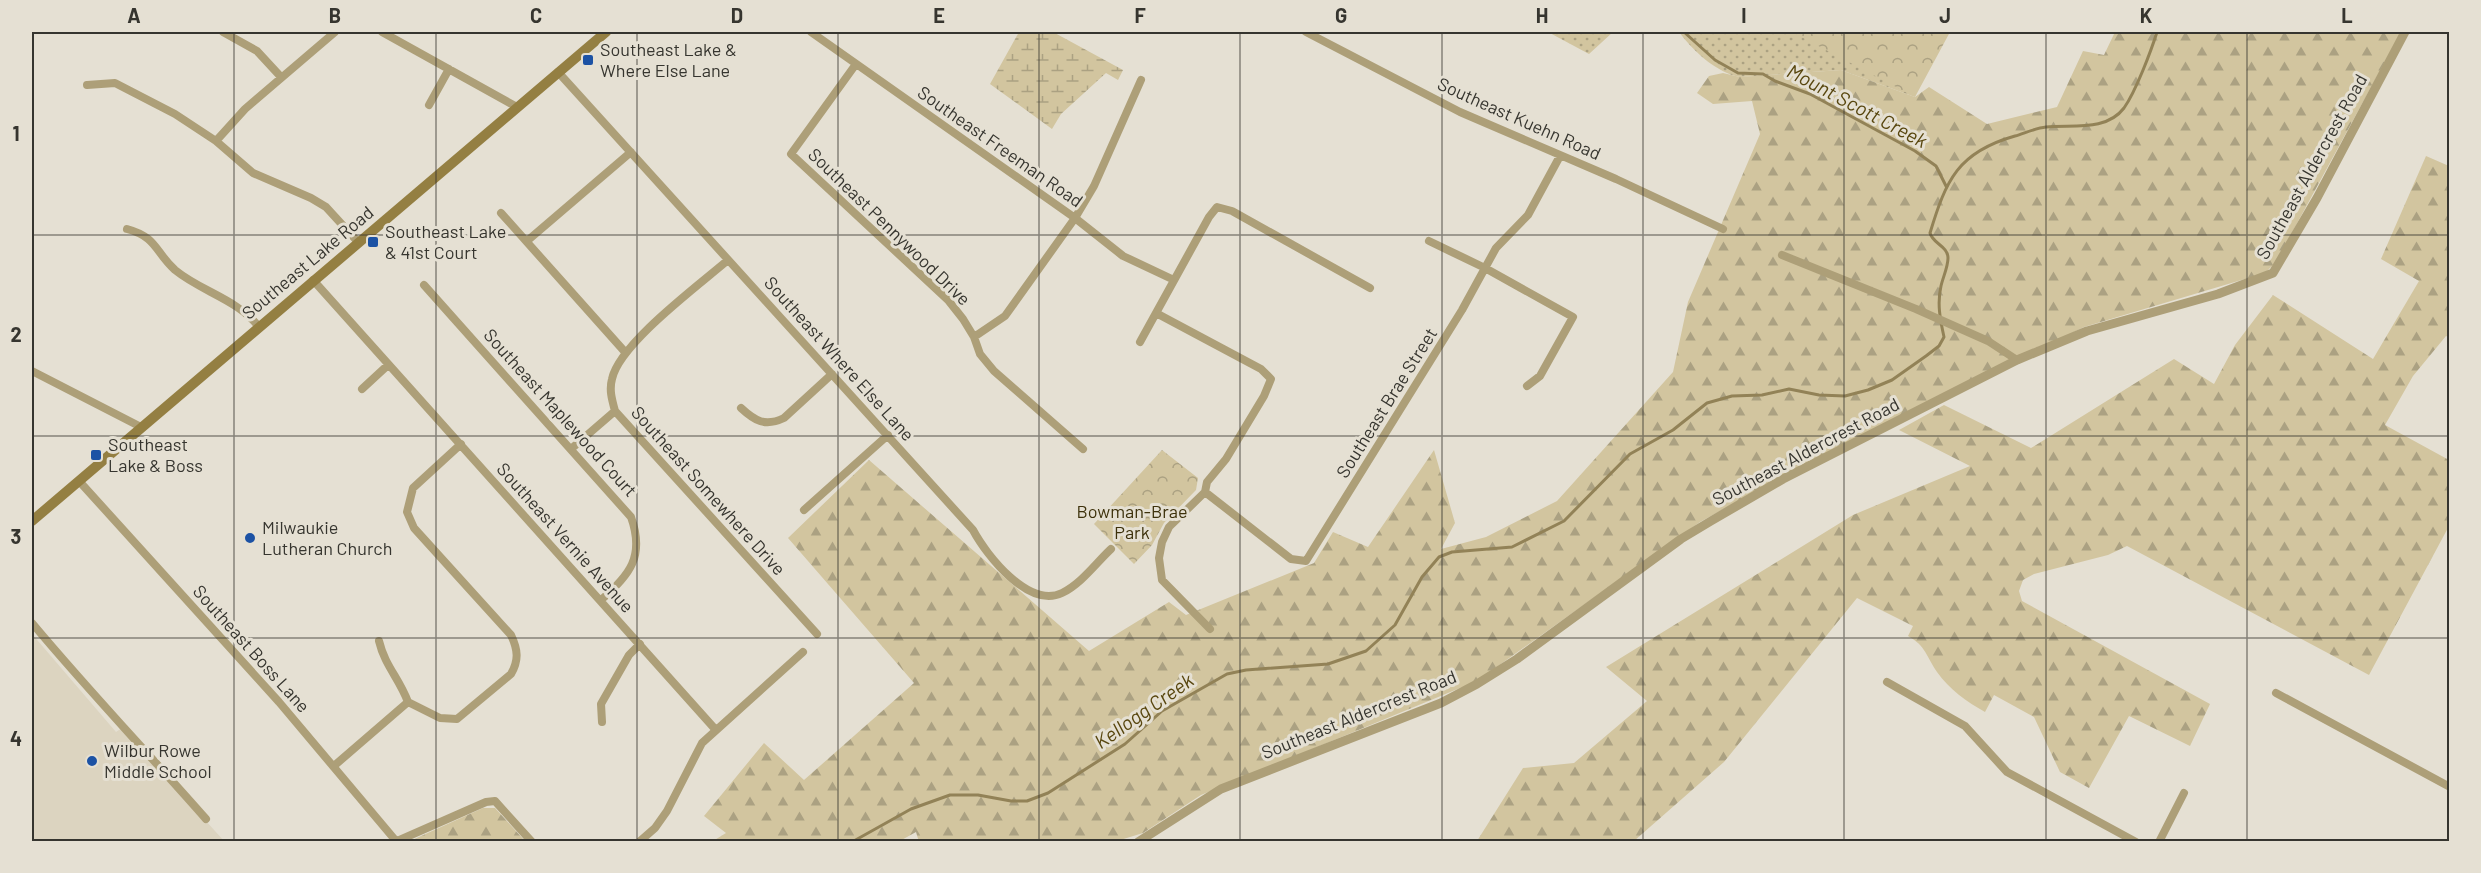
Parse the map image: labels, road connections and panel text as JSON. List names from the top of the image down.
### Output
{
  "streets": {
    "main road": ["Southeast Lake Road"],
    "street": [
      "Southeast Kuehn Road",
      "Southeast Freeman Road",
      "Southeast Aldercrest Road",
      "Southeast Pennywood Drive",
      "Southeast Where Else Lane",
      "Southeast Brae Street",
      "Southeast Maplewood Court",
      "Southeast Somewhere Drive",
      "Southeast Vernie Avenue",
      "Southeast Boss Lane"
    ]
  },
  "crossings": [
    ["Southeast Kuehn Road", "Southeast Brae Street"],
    ["Southeast Freeman Road", "Southeast Pennywood Drive"],
    ["Southeast Lake Road", "Southeast Where Else Lane"],
    ["Southeast Lake Road", "Southeast Vernie Avenue"],
    ["Southeast Lake Road", "Southeast Boss Lane"],
    ["Southeast Where Else Lane", "Southeast Somewhere Drive"],
    ["Southeast Maplewood Court", "Southeast Vernie Avenue"]
  ],
  "water": ["Mount Scott Creek", "Kellogg Creek"],
  "parks": ["Bowman-Brae Park"],
  "places": {
    "transit": ["Southeast Lake & Where Else Lane", "Southeast Lake & 41st Court", "Southeast Lake & Boss"],
    "other": ["Milwaukie Lutheran Church", "Wilbur Rowe Middle School"]
  },
  "grid": {
    "columns": [
      "A",
      "B",
      "C",
      "D",
      "E",
      "F",
      "G",
      "H",
      "I",
      "J",
      "K",
      "L"
    ],
    "rows": [
      "1",
      "2",
      "3",
      "4"
    ]
  }
}
